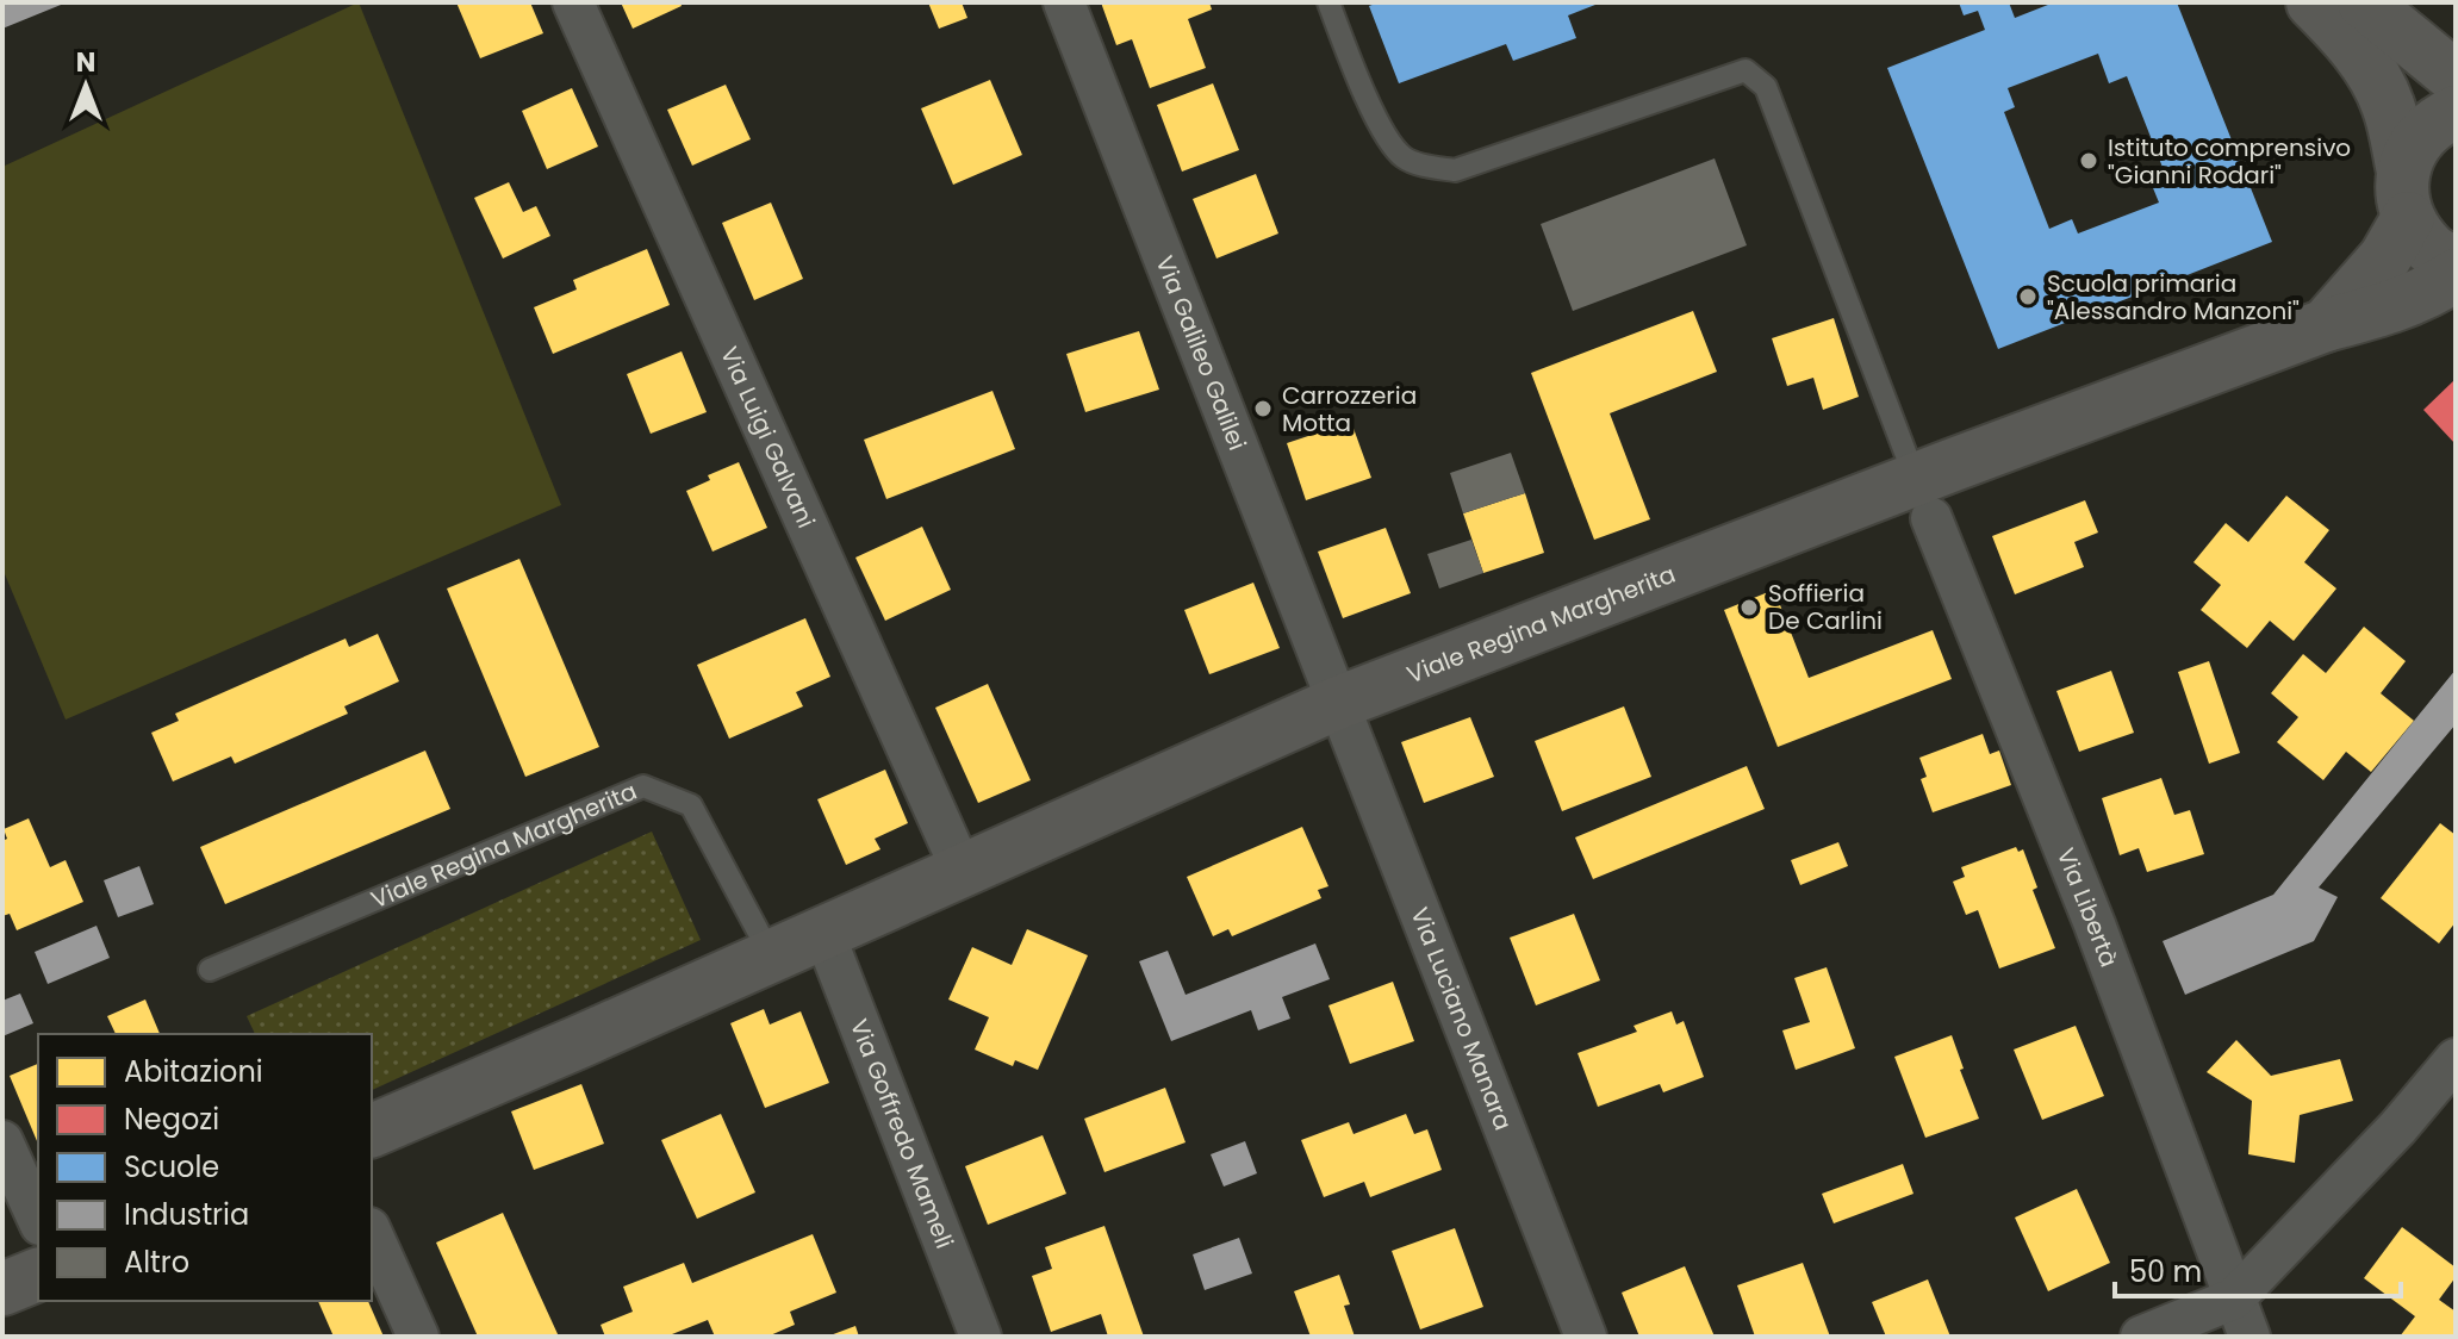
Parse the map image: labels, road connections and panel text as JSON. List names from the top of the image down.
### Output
{
  "streets": {
    "street": [
      "Via Galileo Galilei",
      "Via Luigi Galvani",
      "Viale Regina Margherita",
      "Via Libertà",
      "Via Luciano Manara",
      "Via Goffredo Mameli"
    ]
  },
  "crossings": [
    ["Via Galileo Galilei", "Viale Regina Margherita"],
    ["Via Galileo Galilei", "Via Luciano Manara"],
    ["Via Luigi Galvani", "Viale Regina Margherita"],
    ["Viale Regina Margherita", "Via Libertà"],
    ["Viale Regina Margherita", "Via Luciano Manara"],
    ["Viale Regina Margherita", "Via Goffredo Mameli"]
  ],
  "places": [
    "Istituto comprensivo \"Gianni Rodari\"",
    "Scuola primaria \"Alessandro Manzoni\"",
    "Carrozzeria Motta",
    "Soffieria De Carlini"
  ],
  "legend": [
    "Abitazioni",
    "Negozi",
    "Scuole",
    "Industria",
    "Altro"
  ],
  "scale_bar": "50 m",
  "north": "top"
}
